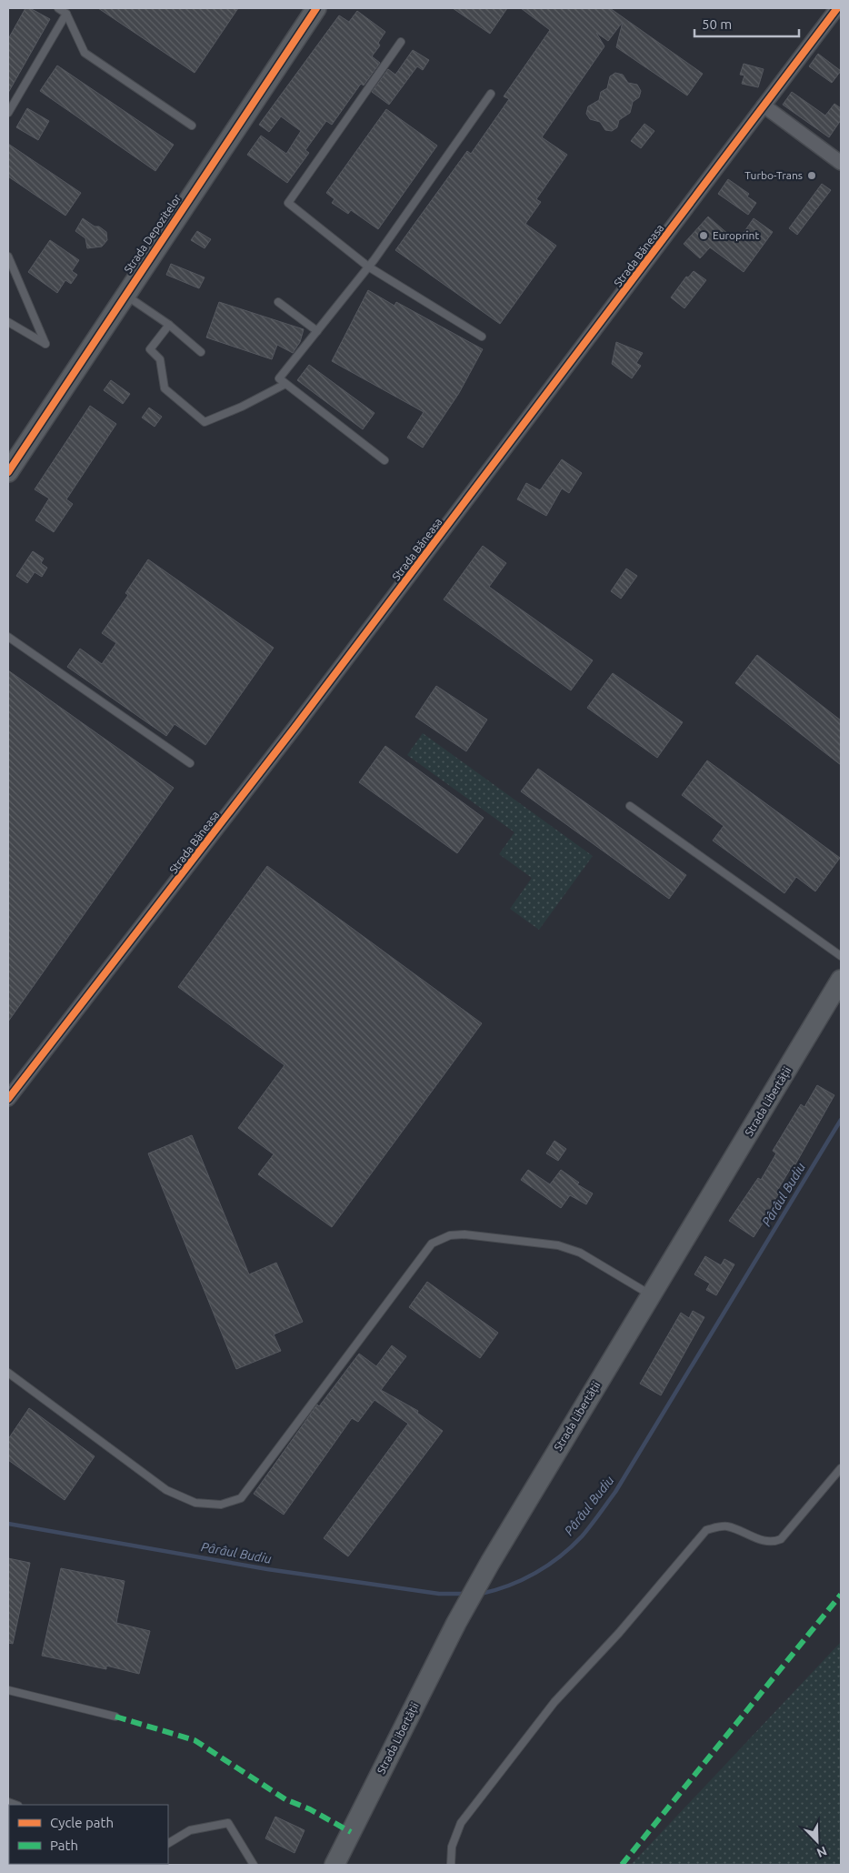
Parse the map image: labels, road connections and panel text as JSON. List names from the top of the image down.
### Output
{
  "streets": {
    "main road": ["Strada Depozitelor", "Strada Libertății"],
    "street": ["Strada Băneasa"]
  },
  "water": ["Pârâul Budiu"],
  "places": ["Turbo-Trans", "Europrint"],
  "legend": ["Cycle path", "Path"],
  "scale_bar": "50 m",
  "north": "bottom right"
}
